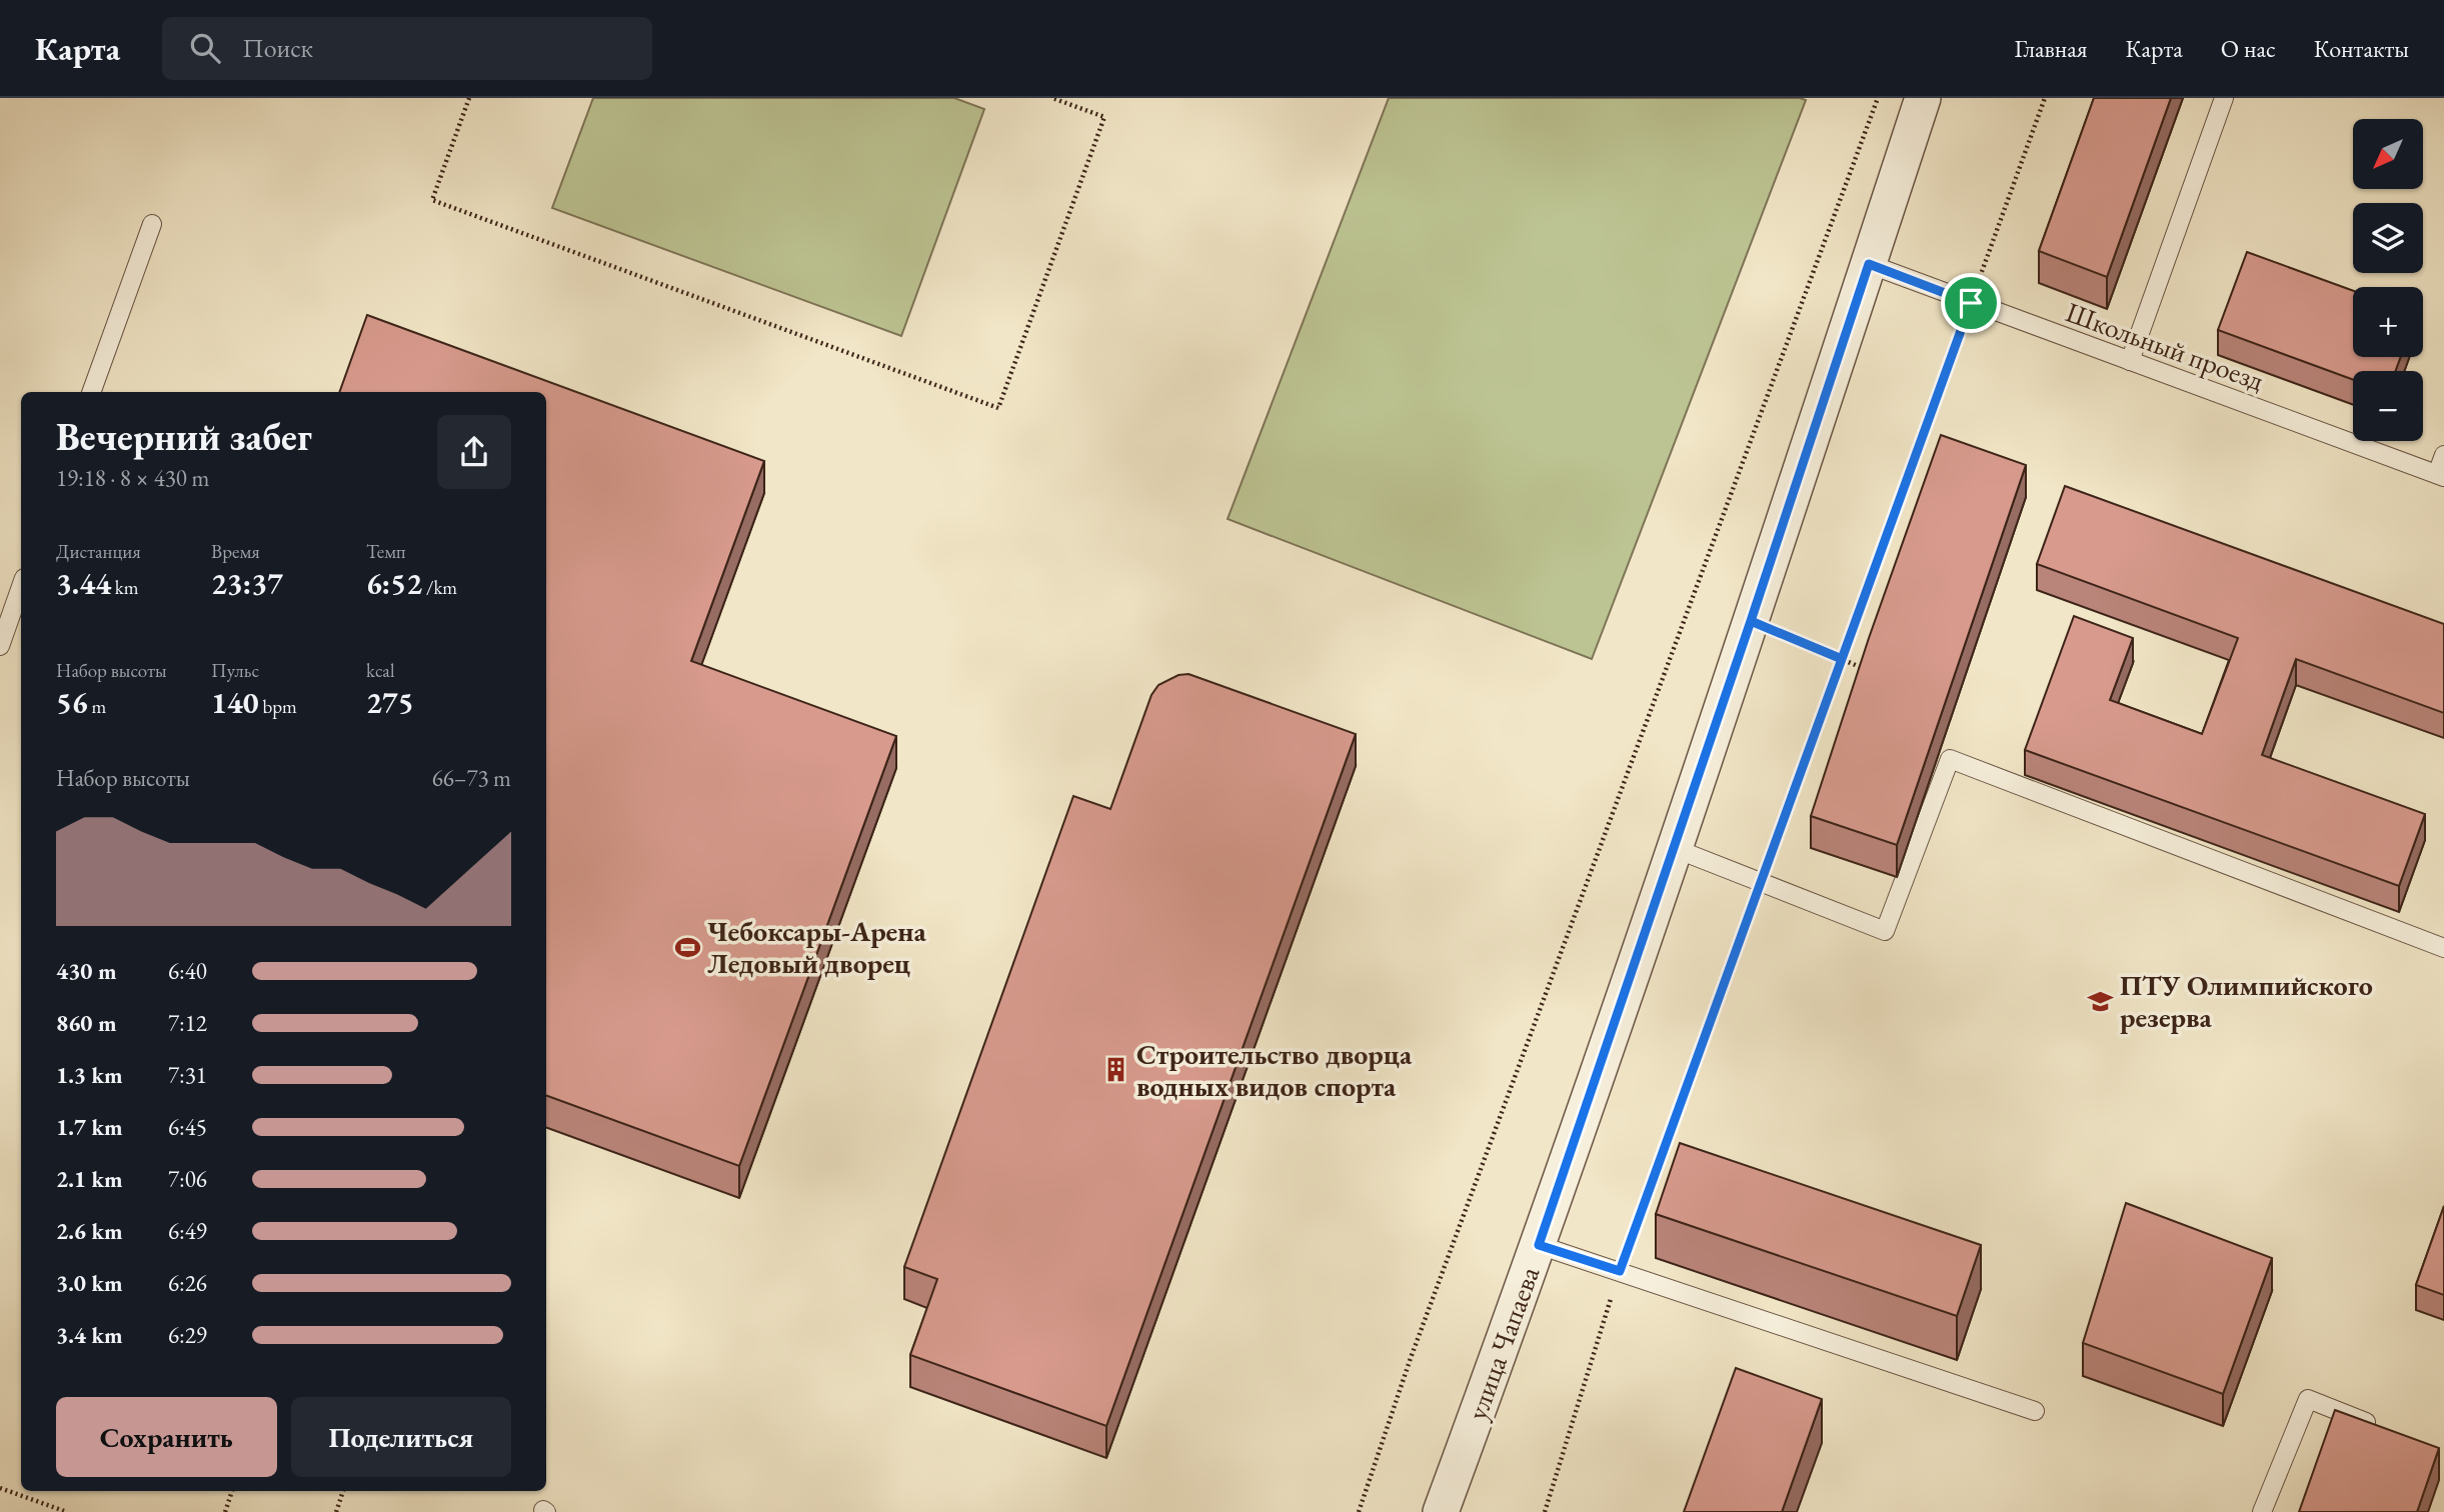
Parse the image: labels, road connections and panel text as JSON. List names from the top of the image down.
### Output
{
  "streets": {
    "street": ["улица Чапаева"],
    "lane": ["Школьный проезд"]
  },
  "crossings": [
    ["Школьный проезд", "улица Чапаева"]
  ],
  "places": {
    "sports": ["Чебоксары-Арена Ледовый дворец"],
    "school or university": ["ПТУ Олимпийского резерва"],
    "building": ["Строительство дворца водных видов спорта"]
  },
  "north": "bottom left",
  "page": {
    "header": "Карта",
    "search": "Поиск",
    "nav": [
      "Главная",
      "Карта",
      "О нас",
      "Контакты"
    ],
    "map_buttons": ["+", "−"],
    "heading": ["Вечерний забег", "19:18 · 8 × 430 m"],
    "stats": [
      ["Дистанция", "3.44 km"],
      ["Время", "23:37"],
      ["Темп", "6:52 /km"],
      ["Набор высоты", "56 m"],
      ["Пульс", "140 bpm"],
      ["kcal", "275"]
    ],
    "chart": ["Набор высоты", "66–73 m"],
    "list": [
      {
        "name": "430 m",
        "note": "6:40"
      },
      {
        "name": "860 m",
        "note": "7:12"
      },
      {
        "name": "1.3 km",
        "note": "7:31"
      },
      {
        "name": "1.7 km",
        "note": "6:45"
      },
      {
        "name": "2.1 km",
        "note": "7:06"
      },
      {
        "name": "2.6 km",
        "note": "6:49"
      },
      {
        "name": "3.0 km",
        "note": "6:26"
      },
      {
        "name": "3.4 km",
        "note": "6:29"
      }
    ],
    "buttons": ["Сохранить", "Поделиться"]
  }
}
